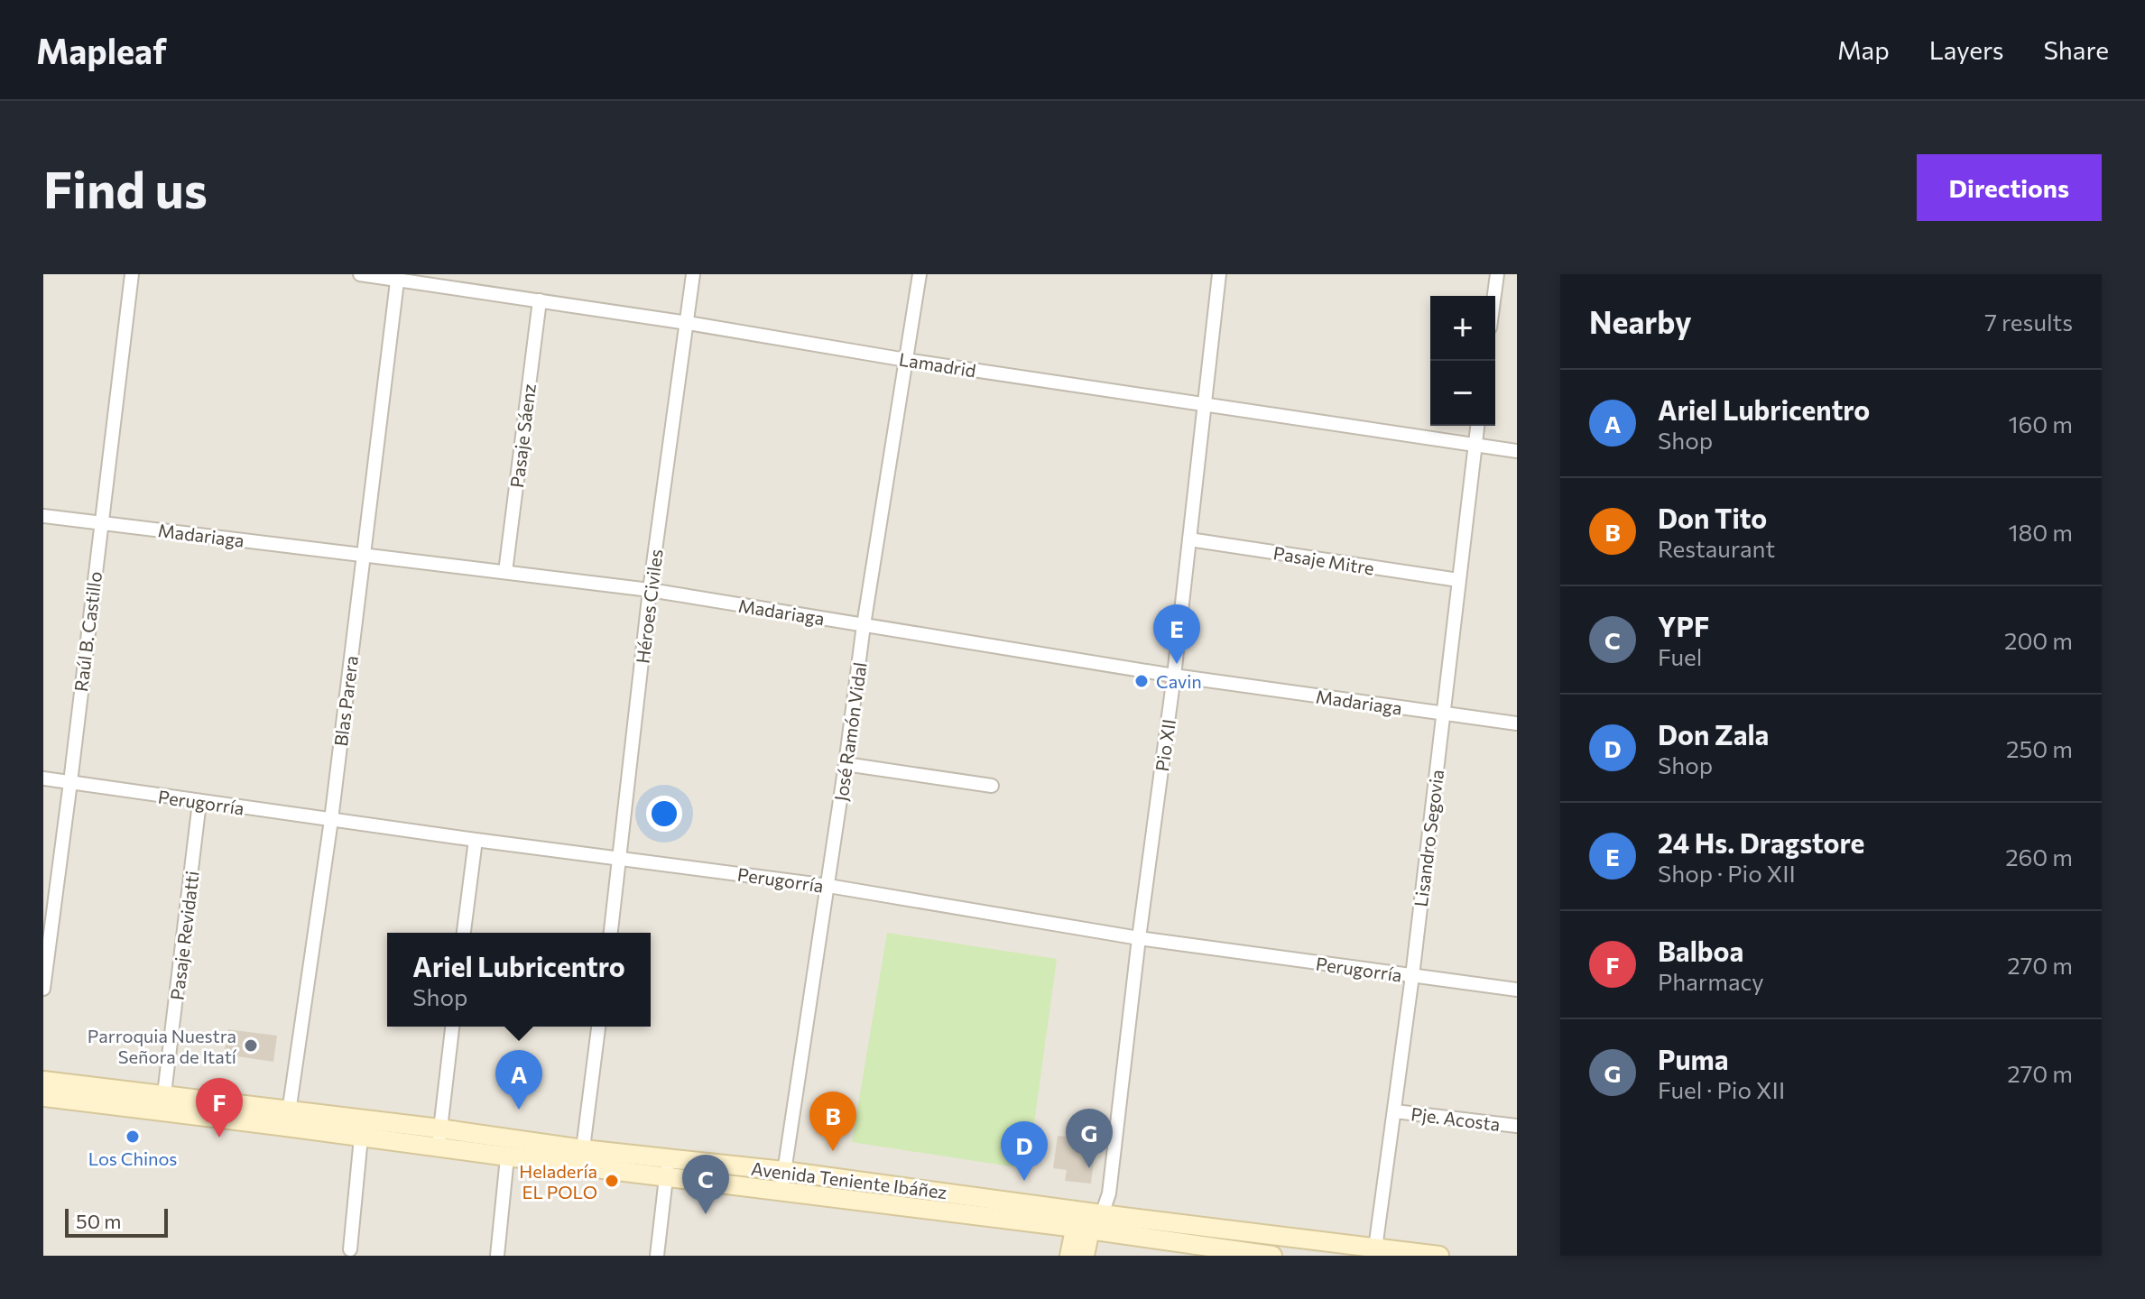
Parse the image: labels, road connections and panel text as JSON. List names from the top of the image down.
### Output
{
  "streets": {
    "main road": ["Avenida Teniente Ibáñez"],
    "street": [
      "Lamadrid",
      "Pasaje Sáenz",
      "Madariaga",
      "Pasaje Mitre",
      "Héroes Civiles",
      "Raúl B. Castillo",
      "Blas Parera",
      "José Ramón Vidal",
      "Pio XII",
      "Perugorría",
      "Lisandro Segovia",
      "Pasaje Revidatti",
      "Pje. Acosta"
    ]
  },
  "crossings": [
    ["Lamadrid", "Pasaje Sáenz"],
    ["Lamadrid", "Héroes Civiles"],
    ["Lamadrid", "Blas Parera"],
    ["Lamadrid", "José Ramón Vidal"],
    ["Lamadrid", "Pio XII"],
    ["Lamadrid", "Lisandro Segovia"],
    ["Pasaje Sáenz", "Madariaga"],
    ["Madariaga", "Héroes Civiles"],
    ["Madariaga", "Raúl B. Castillo"],
    ["Madariaga", "Blas Parera"],
    ["Madariaga", "José Ramón Vidal"],
    ["Madariaga", "Pio XII"],
    ["Madariaga", "Lisandro Segovia"],
    ["Pasaje Mitre", "Pio XII"],
    ["Pasaje Mitre", "Lisandro Segovia"],
    ["Héroes Civiles", "Perugorría"],
    ["Raúl B. Castillo", "Perugorría"],
    ["Blas Parera", "Perugorría"],
    ["Blas Parera", "Avenida Teniente Ibáñez"],
    ["José Ramón Vidal", "Perugorría"],
    ["José Ramón Vidal", "Avenida Teniente Ibáñez"],
    ["Pio XII", "Perugorría"],
    ["Pio XII", "Avenida Teniente Ibáñez"],
    ["Perugorría", "Lisandro Segovia"],
    ["Perugorría", "Pasaje Revidatti"],
    ["Lisandro Segovia", "Pje. Acosta"],
    ["Lisandro Segovia", "Avenida Teniente Ibáñez"],
    ["Pasaje Revidatti", "Avenida Teniente Ibáñez"]
  ],
  "places": [
    "Cavin",
    "Parroquia Nuestra Señora de Itatí",
    "Los Chinos",
    "Heladería EL POLO"
  ],
  "scale_bar": "50 m",
  "page": {
    "header": "Mapleaf",
    "nav": ["Map", "Layers", "Share"],
    "buttons": "Directions",
    "title": "Find us",
    "heading": ["Nearby", "7 results"],
    "map_buttons": ["+", "−"],
    "list": [
      {
        "mark": "A",
        "name": "Ariel Lubricentro",
        "note": "Shop",
        "value": "160 m"
      },
      {
        "mark": "B",
        "name": "Don Tito",
        "note": "Restaurant",
        "value": "180 m"
      },
      {
        "mark": "C",
        "name": "YPF",
        "note": "Fuel",
        "value": "200 m"
      },
      {
        "mark": "D",
        "name": "Don Zala",
        "note": "Shop",
        "value": "250 m"
      },
      {
        "mark": "E",
        "name": "24 Hs. Dragstore",
        "note": "Shop · Pio XII",
        "value": "260 m"
      },
      {
        "mark": "F",
        "name": "Balboa",
        "note": "Pharmacy",
        "value": "270 m"
      },
      {
        "mark": "G",
        "name": "Puma",
        "note": "Fuel · Pio XII",
        "value": "270 m"
      }
    ],
    "pins": [
      "E",
      "A",
      "F",
      "B",
      "G",
      "D",
      "C"
    ],
    "popup": ["Ariel Lubricentro", "Shop"],
    "scale": "50 m"
  }
}
